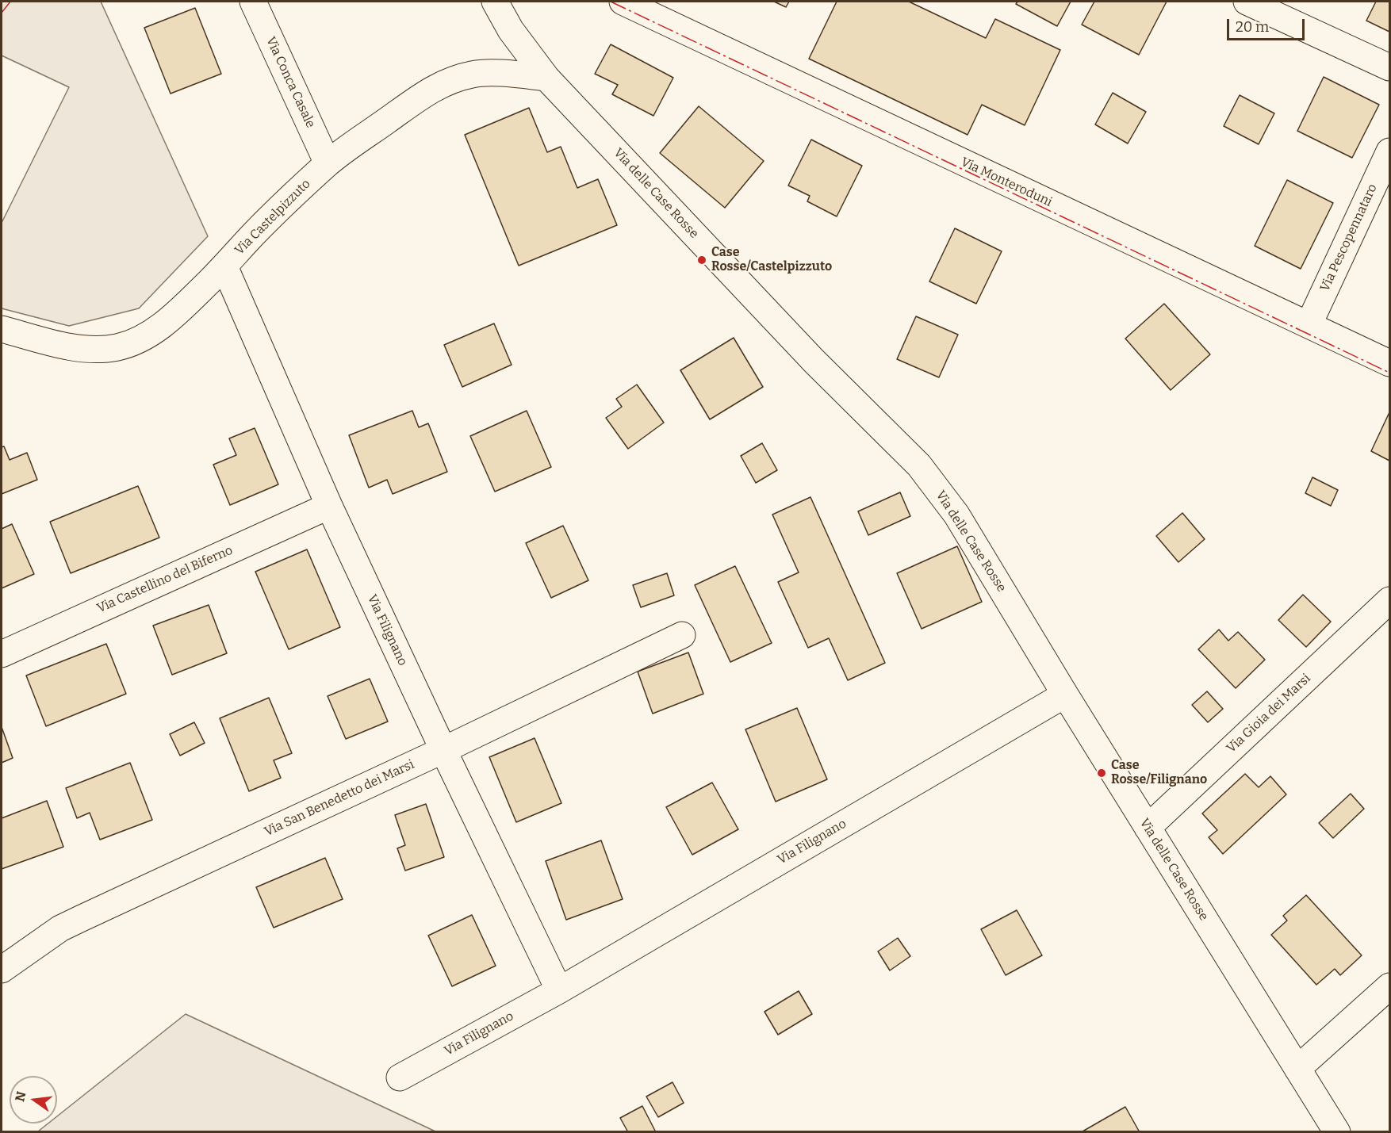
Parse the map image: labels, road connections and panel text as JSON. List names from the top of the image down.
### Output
{
  "streets": {
    "street": [
      "Via Conca Casale",
      "Via Monteroduni",
      "Via delle Case Rosse",
      "Via Castelpizzuto",
      "Via Pescopennataro",
      "Via Castellino del Biferno",
      "Via Filignano",
      "Via Gioia dei Marsi",
      "Via San Benedetto dei Marsi"
    ]
  },
  "crossings": [
    ["Via Conca Casale", "Via Castelpizzuto"],
    ["Via Monteroduni", "Via Pescopennataro"],
    ["Via delle Case Rosse", "Via Castelpizzuto"],
    ["Via delle Case Rosse", "Via Filignano"],
    ["Via delle Case Rosse", "Via Gioia dei Marsi"],
    ["Via Castelpizzuto", "Via Filignano"],
    ["Via Castellino del Biferno", "Via Filignano"],
    ["Via Filignano", "Via San Benedetto dei Marsi"]
  ],
  "places": ["Case Rosse/Castelpizzuto", "Case Rosse/Filignano"],
  "scale_bar": "20 m",
  "north": "left"
}
